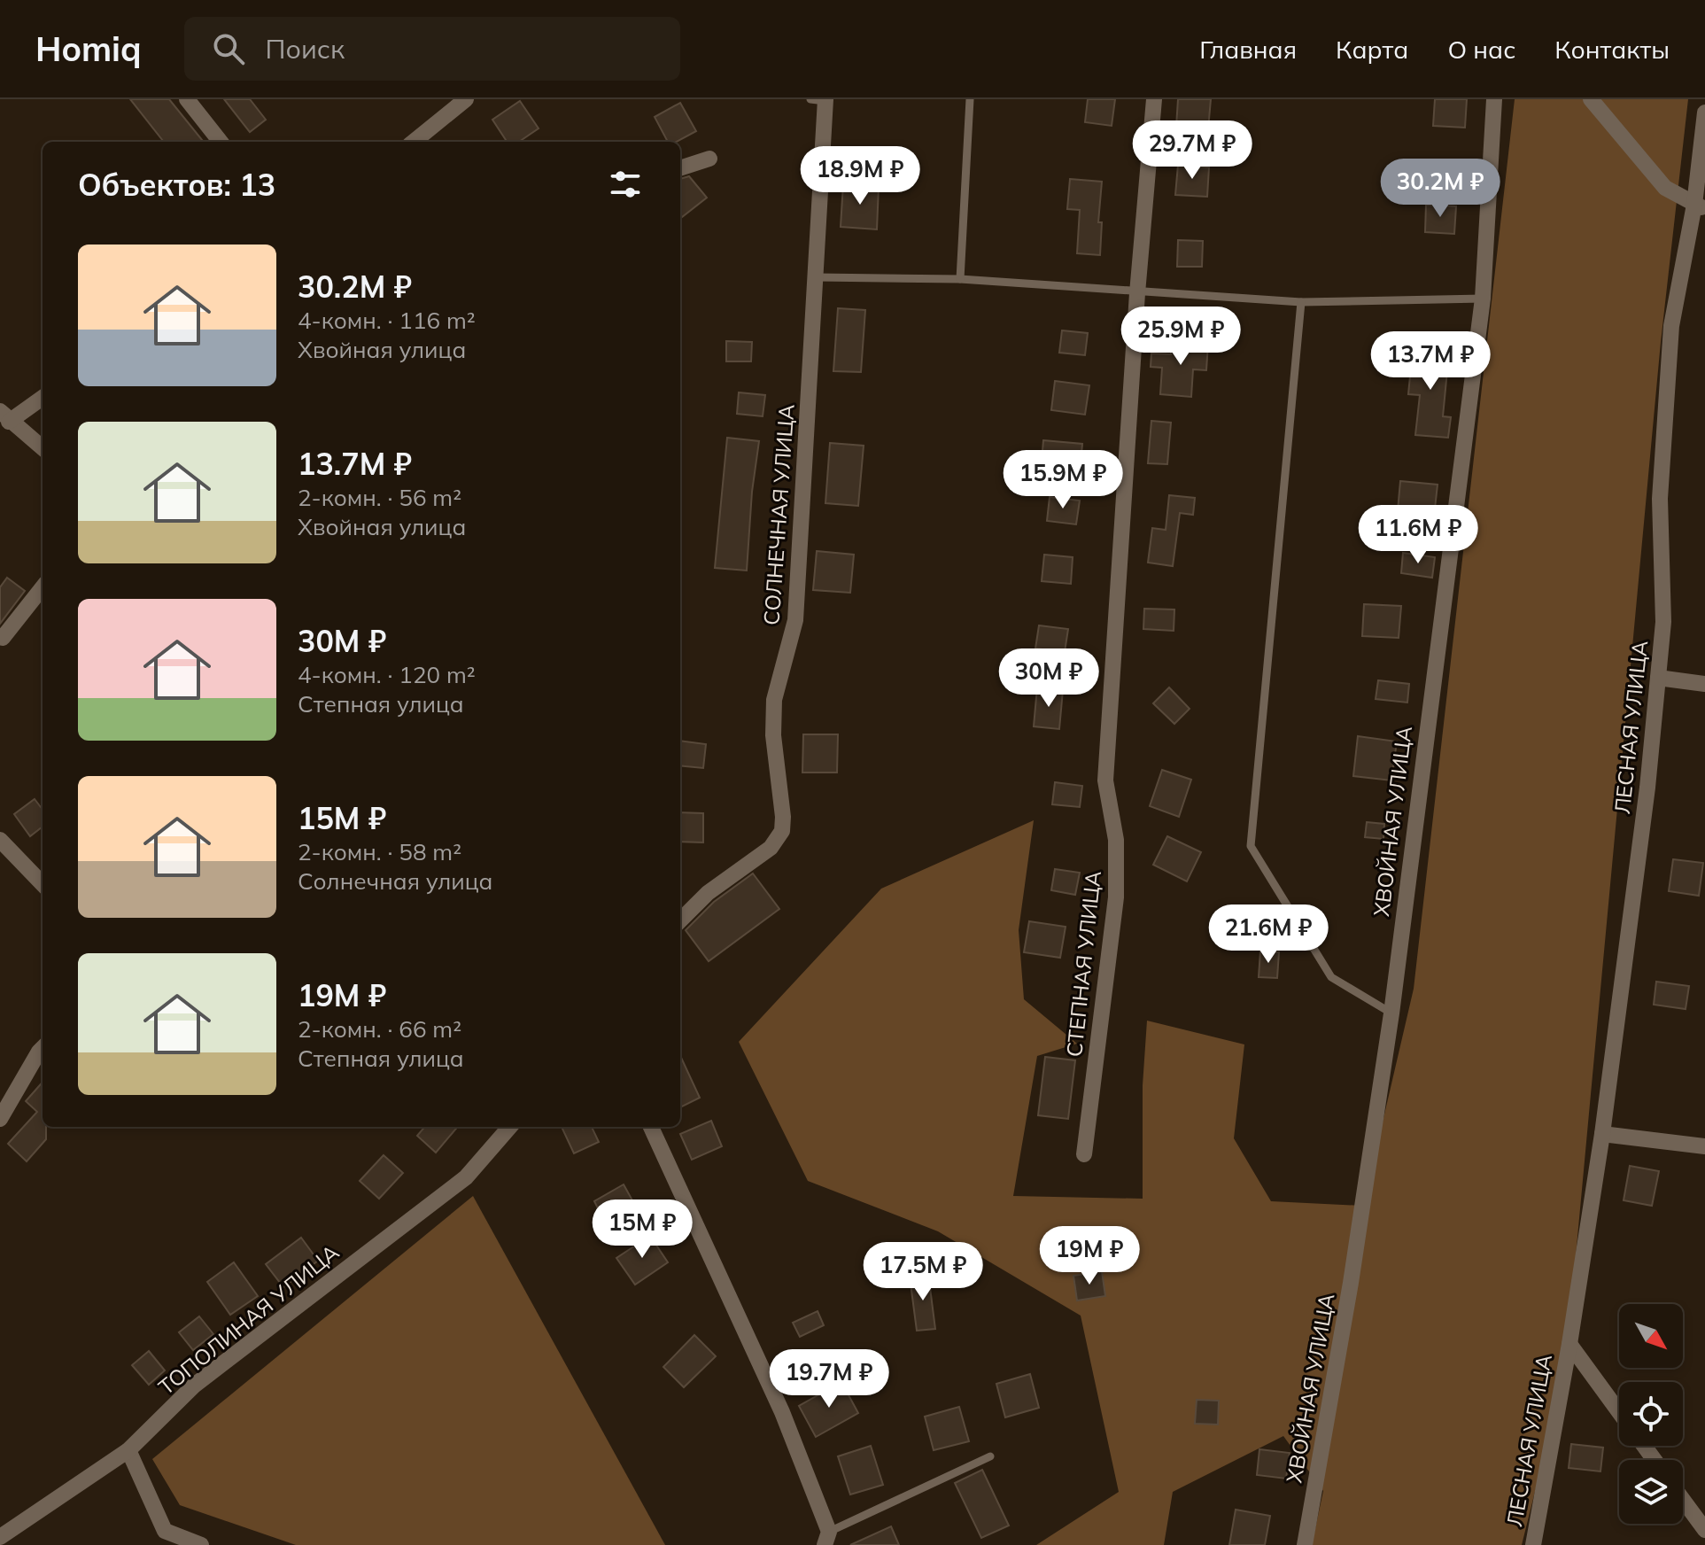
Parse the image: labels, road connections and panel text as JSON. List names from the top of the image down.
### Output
{
  "streets": {
    "street": [
      "СОЛНЕЧНАЯ УЛИЦА",
      "ЛЕСНАЯ УЛИЦА",
      "ХВОЙНАЯ УЛИЦА",
      "СТЕПНАЯ УЛИЦА",
      "ТОПОЛИНАЯ УЛИЦА"
    ]
  },
  "north": "bottom right",
  "page": {
    "header": "Homiq",
    "search": "Поиск",
    "nav": [
      "Главная",
      "Карта",
      "О нас",
      "Контакты"
    ],
    "price": [
      "29.7M ₽",
      "18.9M ₽",
      "30.2M ₽",
      "25.9M ₽",
      "13.7M ₽",
      "15.9M ₽",
      "11.6M ₽",
      "30M ₽",
      "21.6M ₽",
      "15M ₽",
      "19M ₽",
      "17.5M ₽",
      "19.7M ₽"
    ],
    "heading": "Объектов: 13",
    "list": [
      {
        "name": "30.2M ₽",
        "note": "4-комн. · 116 m² · Хвойная улица"
      },
      {
        "name": "13.7M ₽",
        "note": "2-комн. · 56 m² · Хвойная улица"
      },
      {
        "name": "30M ₽",
        "note": "4-комн. · 120 m² · Степная улица"
      },
      {
        "name": "15M ₽",
        "note": "2-комн. · 58 m² · Солнечная улица"
      },
      {
        "name": "19M ₽",
        "note": "2-комн. · 66 m² · Степная улица"
      }
    ]
  }
}
